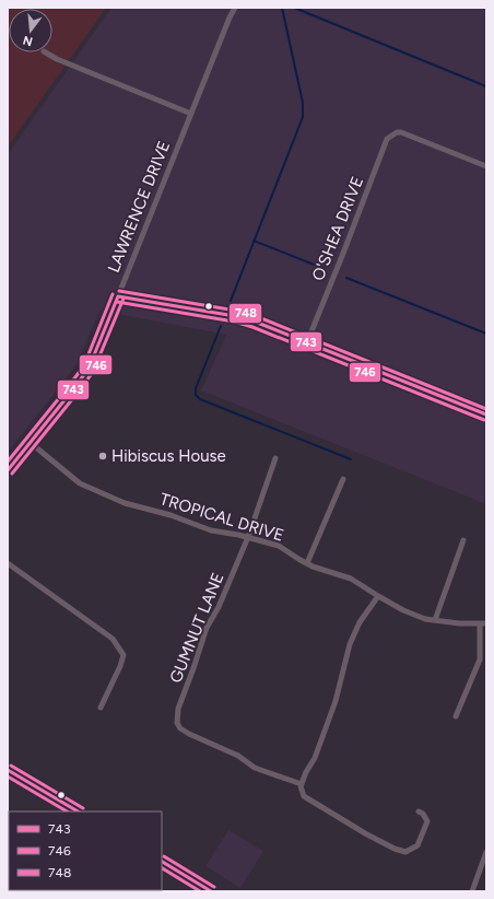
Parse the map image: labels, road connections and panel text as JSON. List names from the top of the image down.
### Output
{
  "streets": {
    "street": [
      "LAWRENCE DRIVE",
      "O'SHEA DRIVE",
      "TROPICAL DRIVE",
      "GUMNUT LANE"
    ]
  },
  "crossings": [
    ["LAWRENCE DRIVE", "TROPICAL DRIVE"],
    ["TROPICAL DRIVE", "GUMNUT LANE"]
  ],
  "places": ["Hibiscus House"],
  "lines": ["transit line 748", "transit line 743", "transit line 746"],
  "legend": ["743", "746", "748"],
  "north": "bottom"
}
